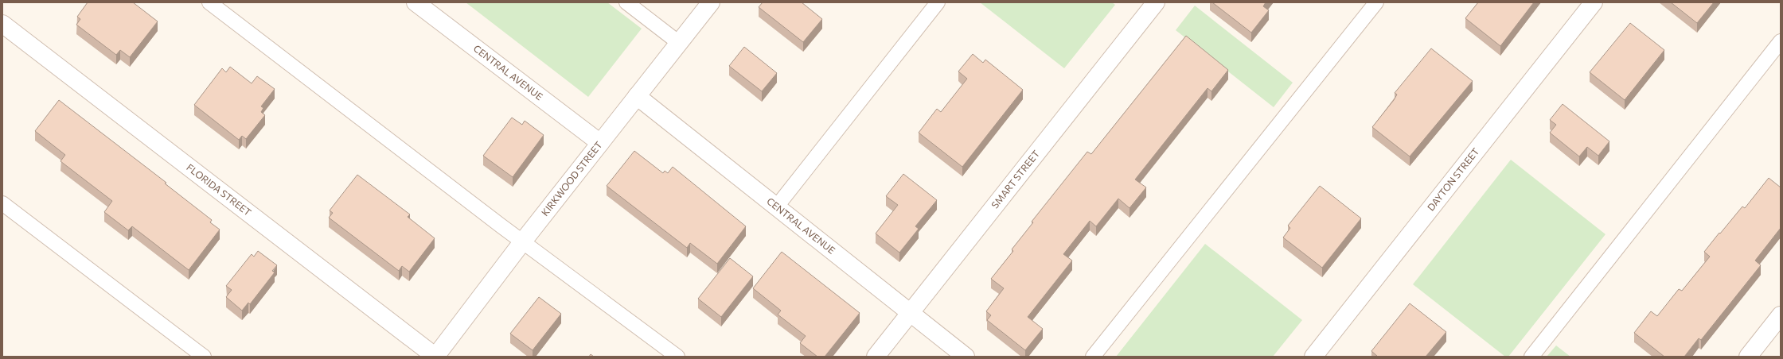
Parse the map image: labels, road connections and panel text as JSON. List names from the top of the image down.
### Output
{
  "streets": {
    "street": [
      "CENTRAL AVENUE",
      "KIRKWOOD STREET",
      "SMART STREET",
      "DAYTON STREET",
      "FLORIDA STREET"
    ]
  },
  "crossings": [
    ["CENTRAL AVENUE", "KIRKWOOD STREET"],
    ["CENTRAL AVENUE", "SMART STREET"],
    ["KIRKWOOD STREET", "FLORIDA STREET"]
  ]
}
